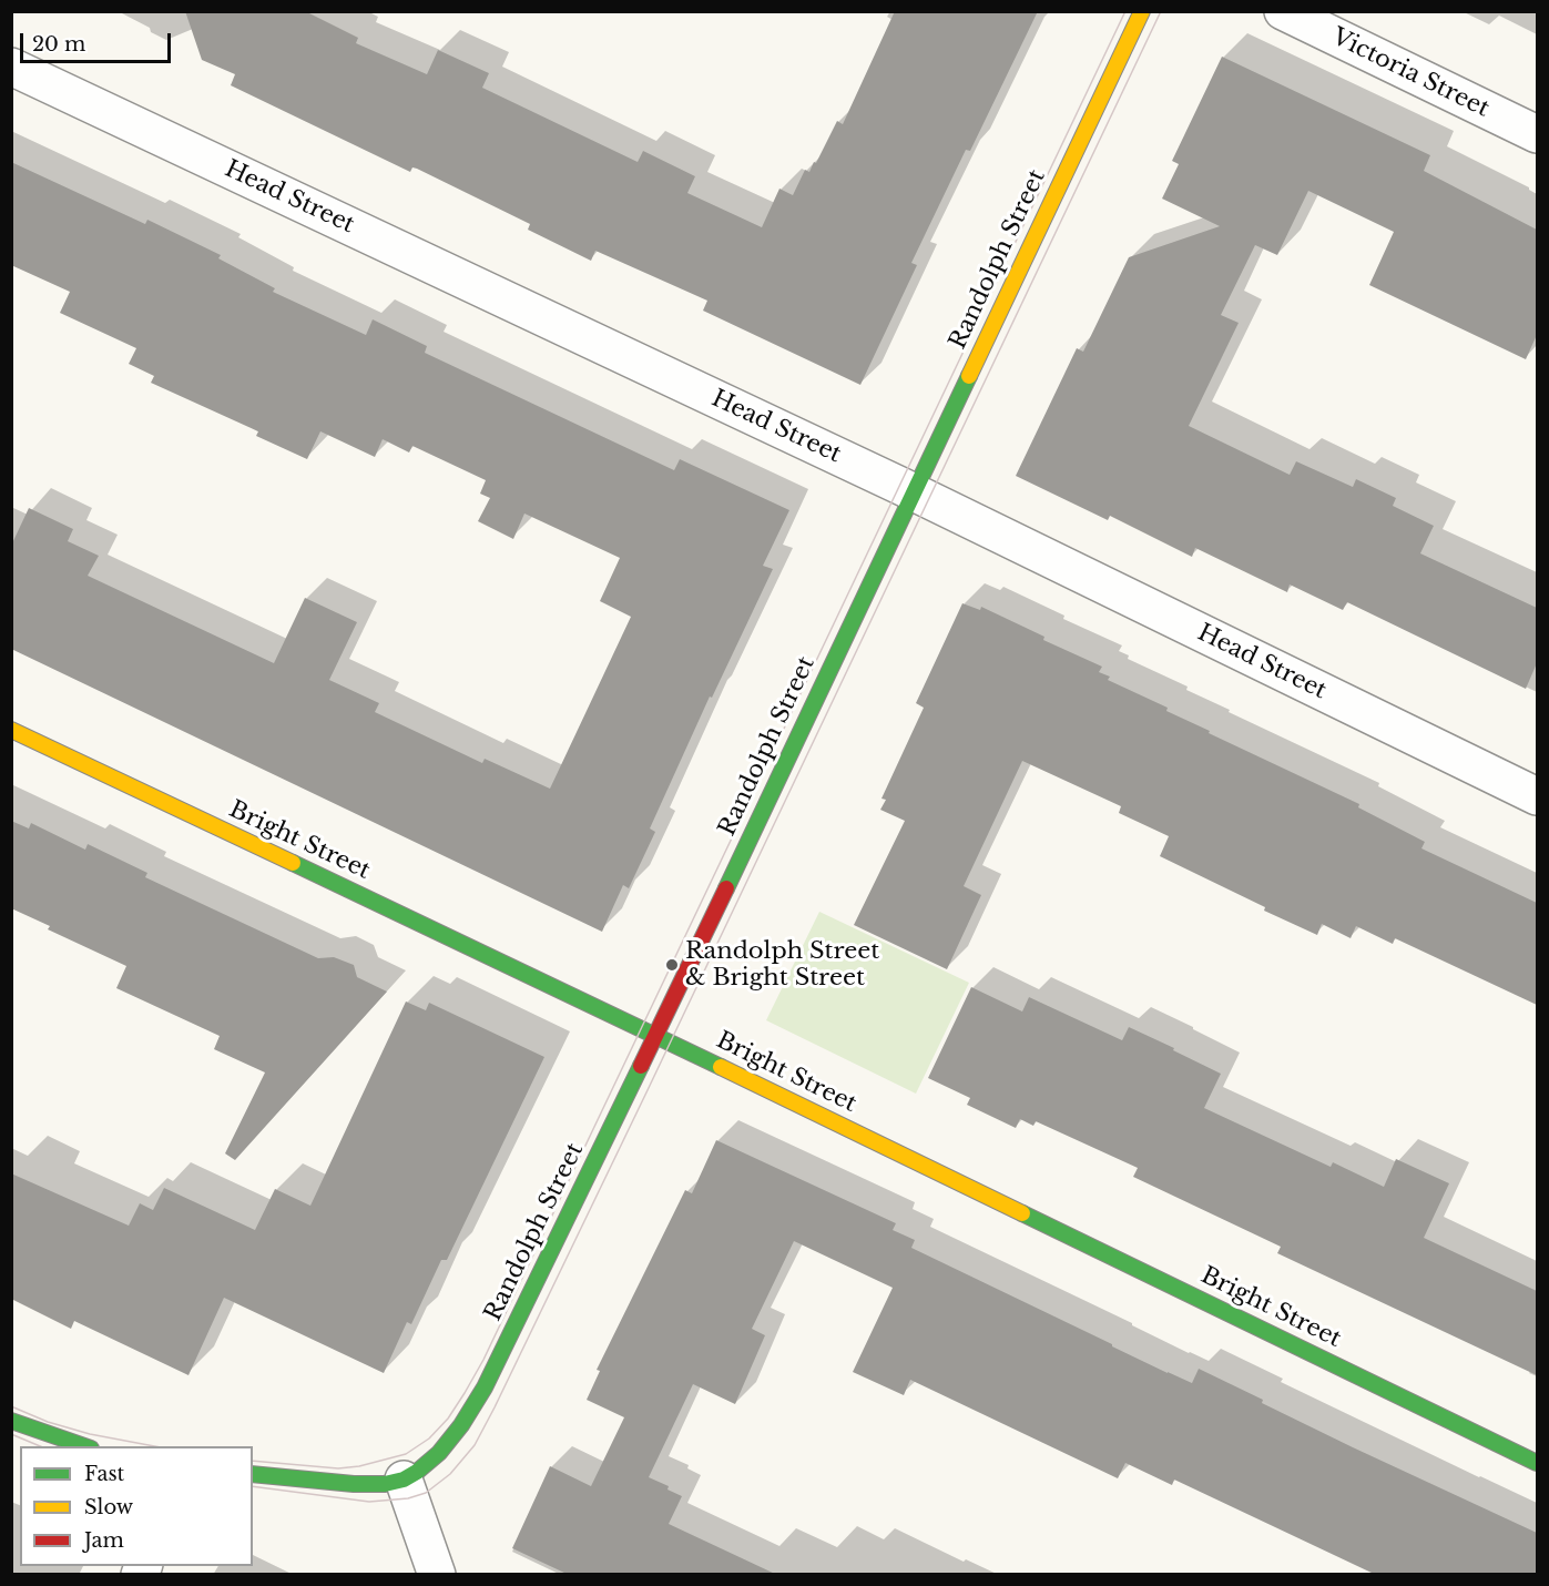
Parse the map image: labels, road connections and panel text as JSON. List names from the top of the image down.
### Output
{
  "streets": {
    "street": [
      "Victoria Street",
      "Head Street",
      "Randolph Street",
      "Bright Street"
    ]
  },
  "crossings": [
    ["Head Street", "Randolph Street"],
    ["Randolph Street", "Bright Street"]
  ],
  "places": ["Randolph Street & Bright Street"],
  "legend": ["Fast", "Slow", "Jam"],
  "scale_bar": "20 m"
}
